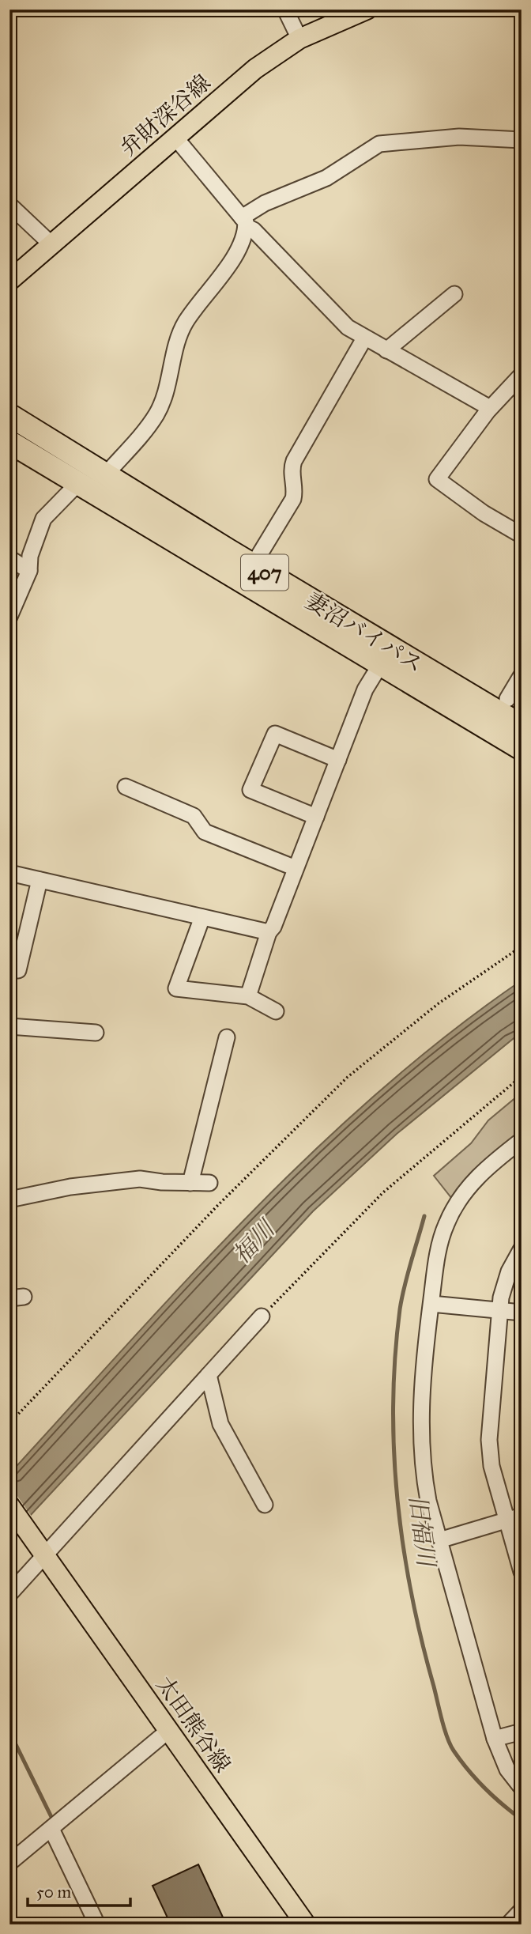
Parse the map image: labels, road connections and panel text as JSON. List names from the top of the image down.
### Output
{
  "streets": {
    "highway": ["407", "妻沼バイパス"],
    "main road": ["弁財深谷線", "太田熊谷線"]
  },
  "water": ["福川", "旧福川"],
  "scale_bar": "50 m"
}
